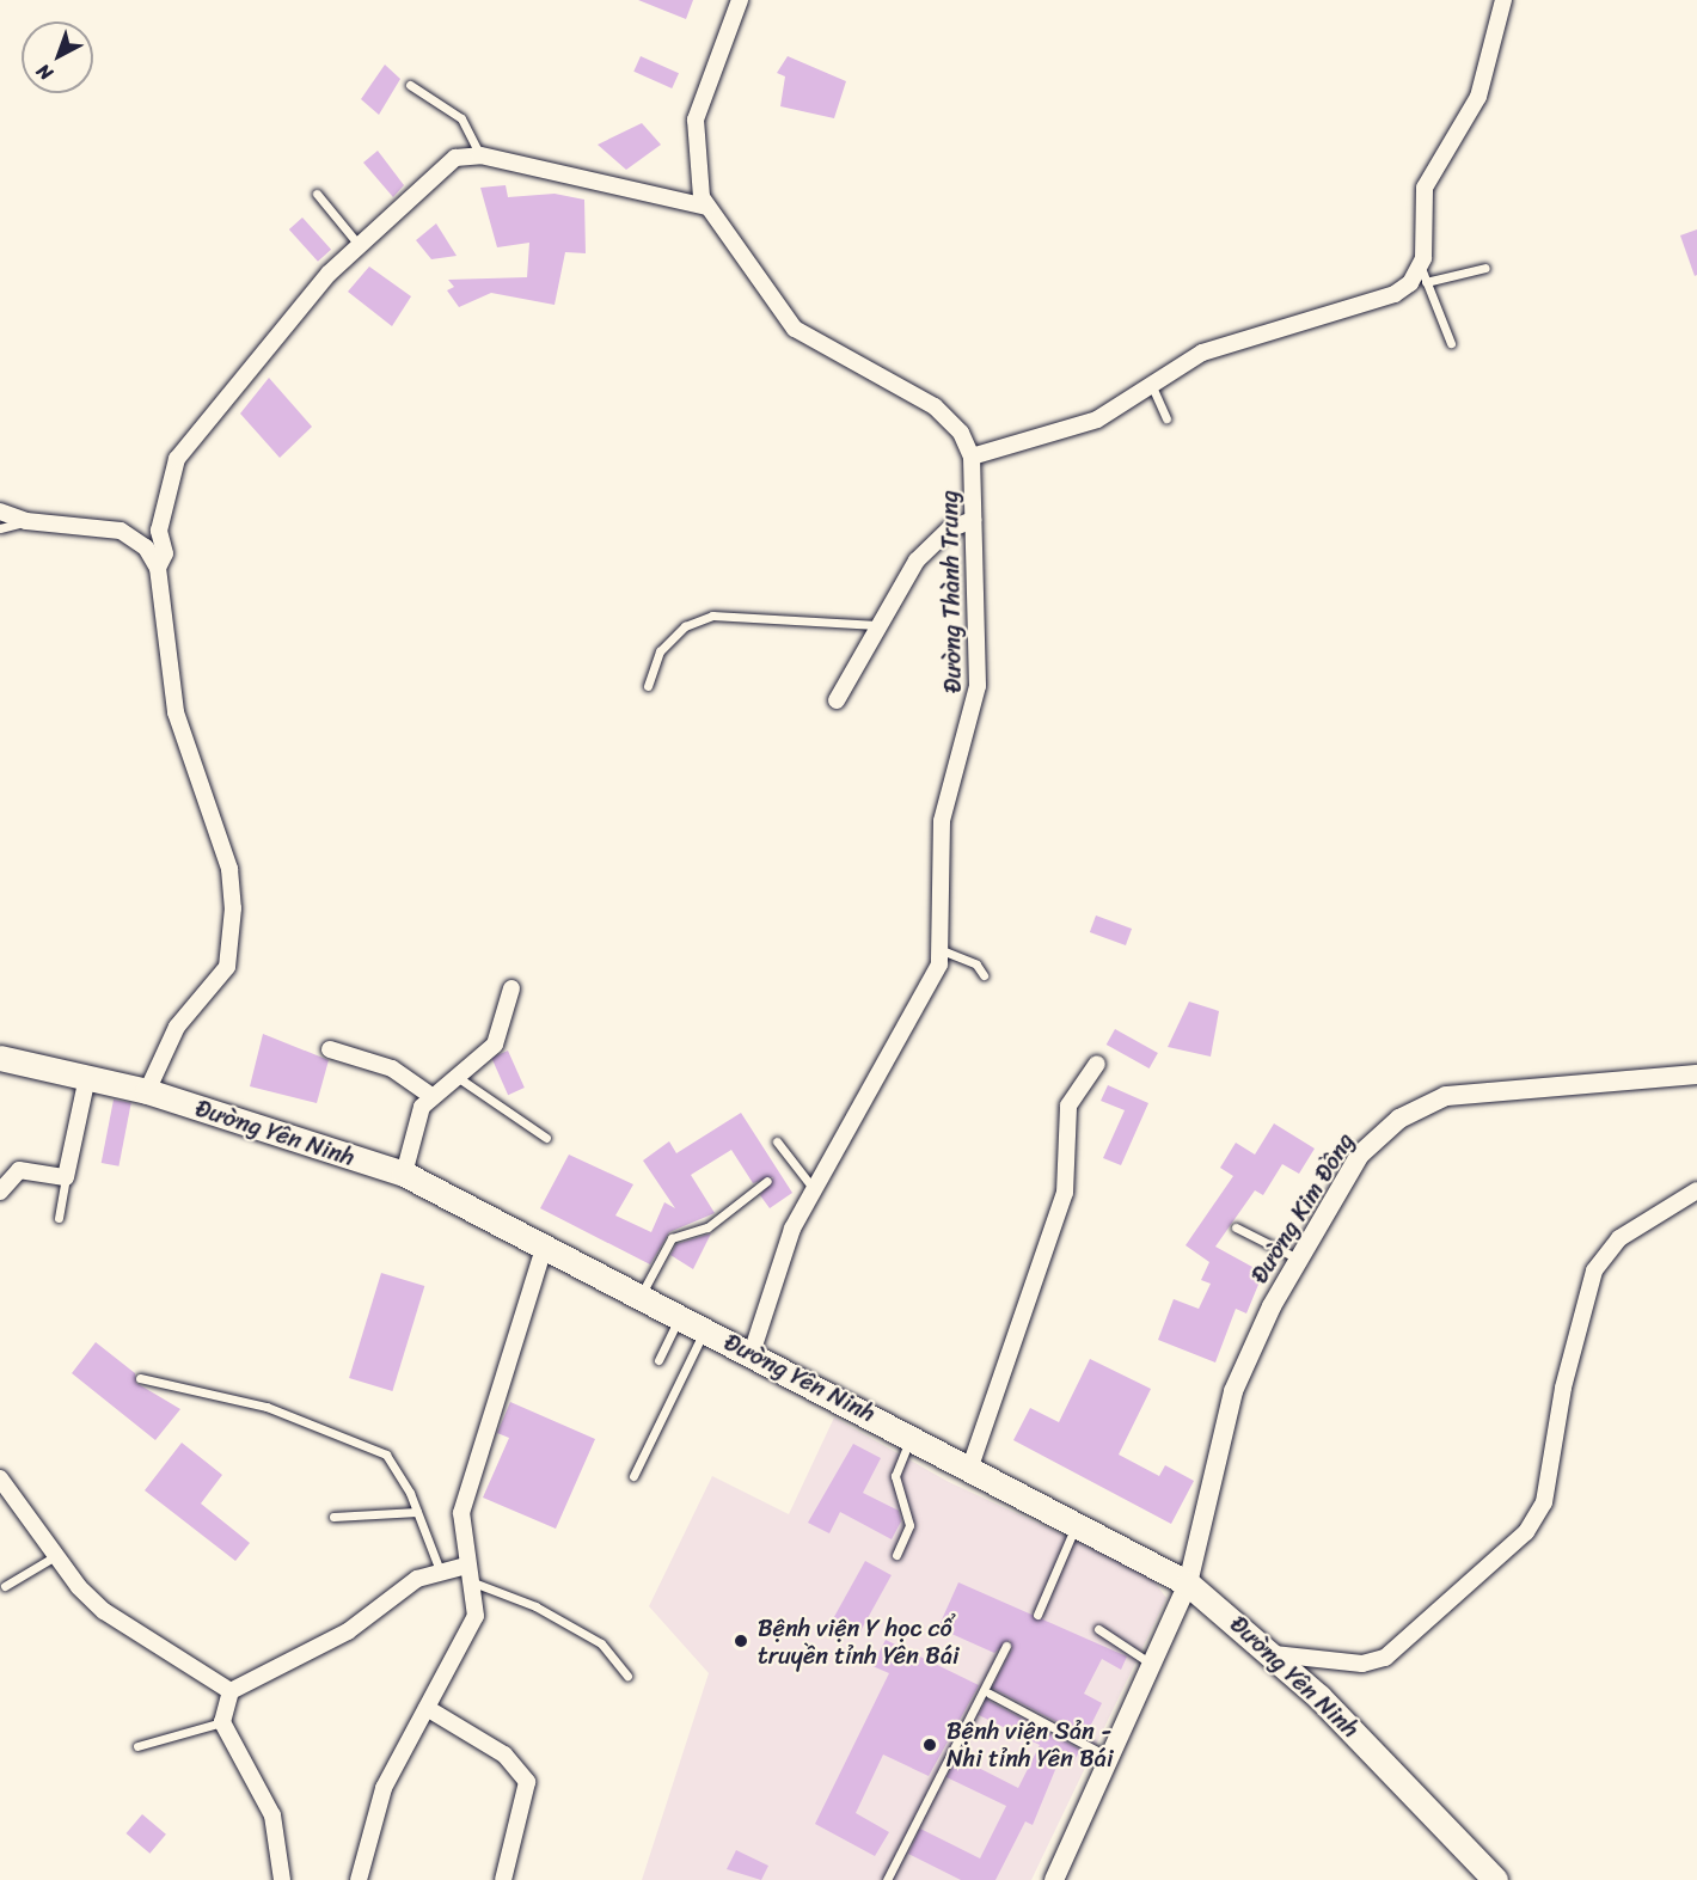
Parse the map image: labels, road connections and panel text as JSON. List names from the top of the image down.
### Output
{
  "streets": {
    "main road": ["Đường Yên Ninh"],
    "street": ["Đường Thành Trung", "Đường Kim Đồng"]
  },
  "crossings": [
    ["Đường Thành Trung", "Đường Yên Ninh"],
    ["Đường Yên Ninh", "Đường Kim Đồng"]
  ],
  "places": ["Bệnh viện Y học cổ truyền tỉnh Yên Bái", "Bệnh viện Sản - Nhi tỉnh Yên Bái"],
  "north": "bottom left"
}
